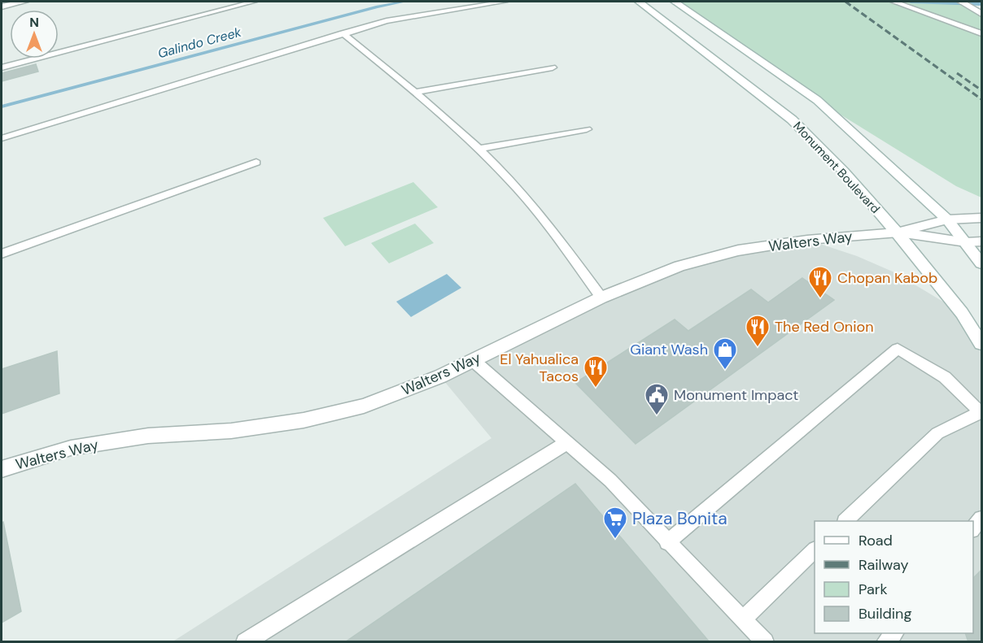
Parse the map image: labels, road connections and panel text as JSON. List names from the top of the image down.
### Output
{
  "streets": {
    "main road": ["Monument Boulevard", "Walters Way"]
  },
  "crossings": [
    ["Monument Boulevard", "Walters Way"]
  ],
  "water": ["Galindo Creek"],
  "places": {
    "restaurant": ["Chopan Kabob", "The Red Onion", "El Yahualica Tacos"],
    "shop": ["Giant Wash"],
    "public building": ["Monument Impact"],
    "supermarket": ["Plaza Bonita"]
  },
  "legend": [
    "Road",
    "Railway",
    "Park",
    "Building"
  ],
  "north": "top"
}
